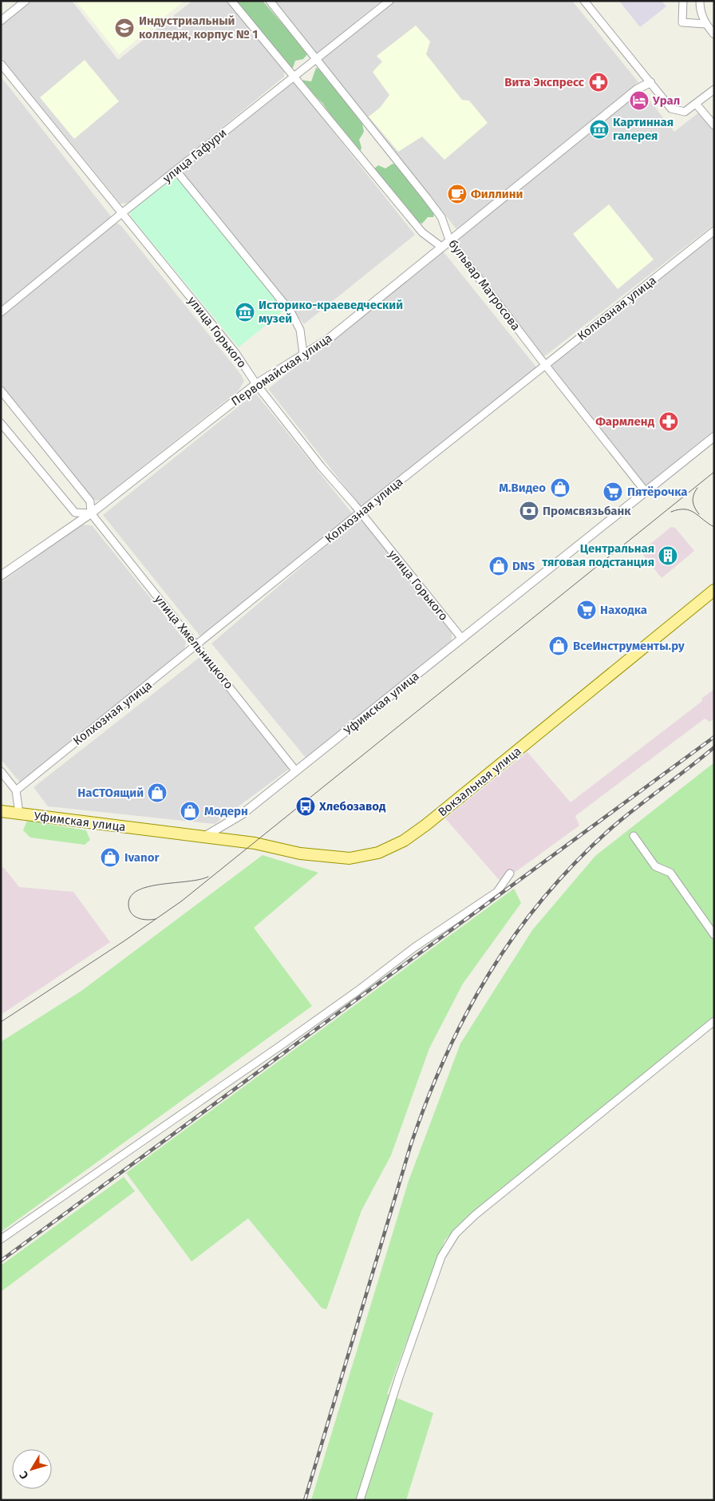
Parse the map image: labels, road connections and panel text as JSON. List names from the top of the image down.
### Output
{
  "streets": {
    "main road": ["Уфимская улица", "Вокзальная улица"],
    "street": [
      "улица Гафури",
      "бульвар Матросова",
      "Колхозная улица",
      "улица Горького",
      "Первомайская улица",
      "улица Хмельницкого"
    ]
  },
  "crossings": [
    ["улица Гафури", "бульвар Матросова"],
    ["улица Гафури", "улица Горького"],
    ["бульвар Матросова", "Колхозная улица"],
    ["бульвар Матросова", "Первомайская улица"],
    ["бульвар Матросова", "Уфимская улица"],
    ["Колхозная улица", "улица Горького"],
    ["Колхозная улица", "улица Хмельницкого"],
    ["улица Горького", "Первомайская улица"],
    ["улица Горького", "Уфимская улица"],
    ["Первомайская улица", "улица Хмельницкого"],
    ["улица Хмельницкого", "Уфимская улица"],
    ["Уфимская улица", "Вокзальная улица"]
  ],
  "places": {
    "school or university": ["Индустриальный колледж, корпус № 1"],
    "pharmacy": ["Вита Экспресс", "Фармленд"],
    "hotel": ["Урал"],
    "museum": ["Картинная галерея", "Историко-краеведческий музей"],
    "cafe": ["Филлини"],
    "shop": [
      "М.Видео",
      "DNS",
      "ВсеИнструменты.ру",
      "НаСТОящий",
      "Модерн",
      "Ivanor"
    ],
    "supermarket": ["Пятёрочка", "Находка"],
    "bank": ["Промсвязьбанк"],
    "building": ["Центральная тяговая подстанция"],
    "bus stop": ["Хлебозавод"]
  },
  "north": "bottom left"
}
